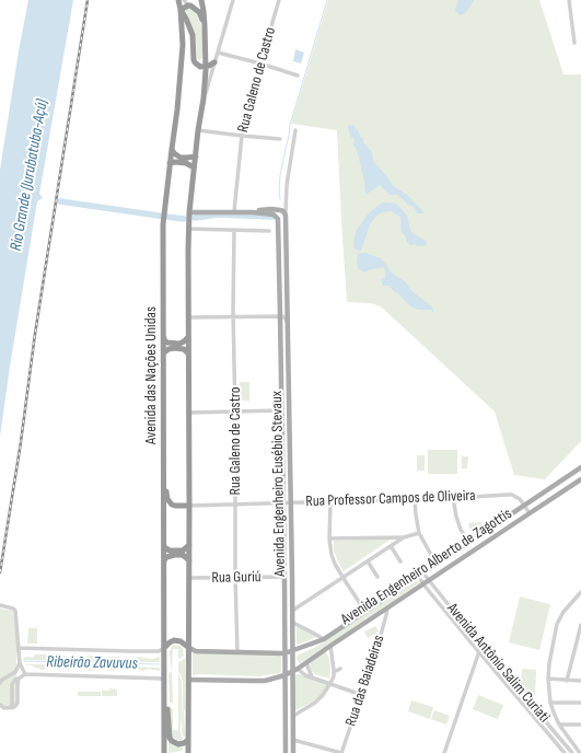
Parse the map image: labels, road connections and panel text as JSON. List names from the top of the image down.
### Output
{
  "streets": {
    "highway": ["Avenida das Nações Unidas"],
    "main road": ["Avenida Engenheiro Eusébio Stevaux", "Avenida Engenheiro Alberto de Zagottis"],
    "street": [
      "Rua Galeno de Castro",
      "Rua Professor Campos de Oliveira",
      "Rua Guriú",
      "Avenida Antônio Salim Curiati",
      "Rua das Baiadeiras"
    ]
  },
  "crossings": [
    ["Rua Galeno de Castro", "Rua Professor Campos de Oliveira"],
    ["Rua Galeno de Castro", "Avenida Engenheiro Alberto de Zagottis"],
    ["Rua Galeno de Castro", "Rua Guriú"],
    ["Avenida Engenheiro Eusébio Stevaux", "Rua Professor Campos de Oliveira"],
    ["Avenida Engenheiro Eusébio Stevaux", "Avenida Engenheiro Alberto de Zagottis"],
    ["Avenida Engenheiro Eusébio Stevaux", "Rua Guriú"],
    ["Rua Professor Campos de Oliveira", "Avenida Engenheiro Alberto de Zagottis"],
    ["Avenida Engenheiro Alberto de Zagottis", "Avenida Antônio Salim Curiati"],
    ["Avenida Engenheiro Alberto de Zagottis", "Rua das Baiadeiras"]
  ],
  "water": ["Rio Grande (Jurubatuba-Açú)", "Ribeirão Zavuvus"]
}
